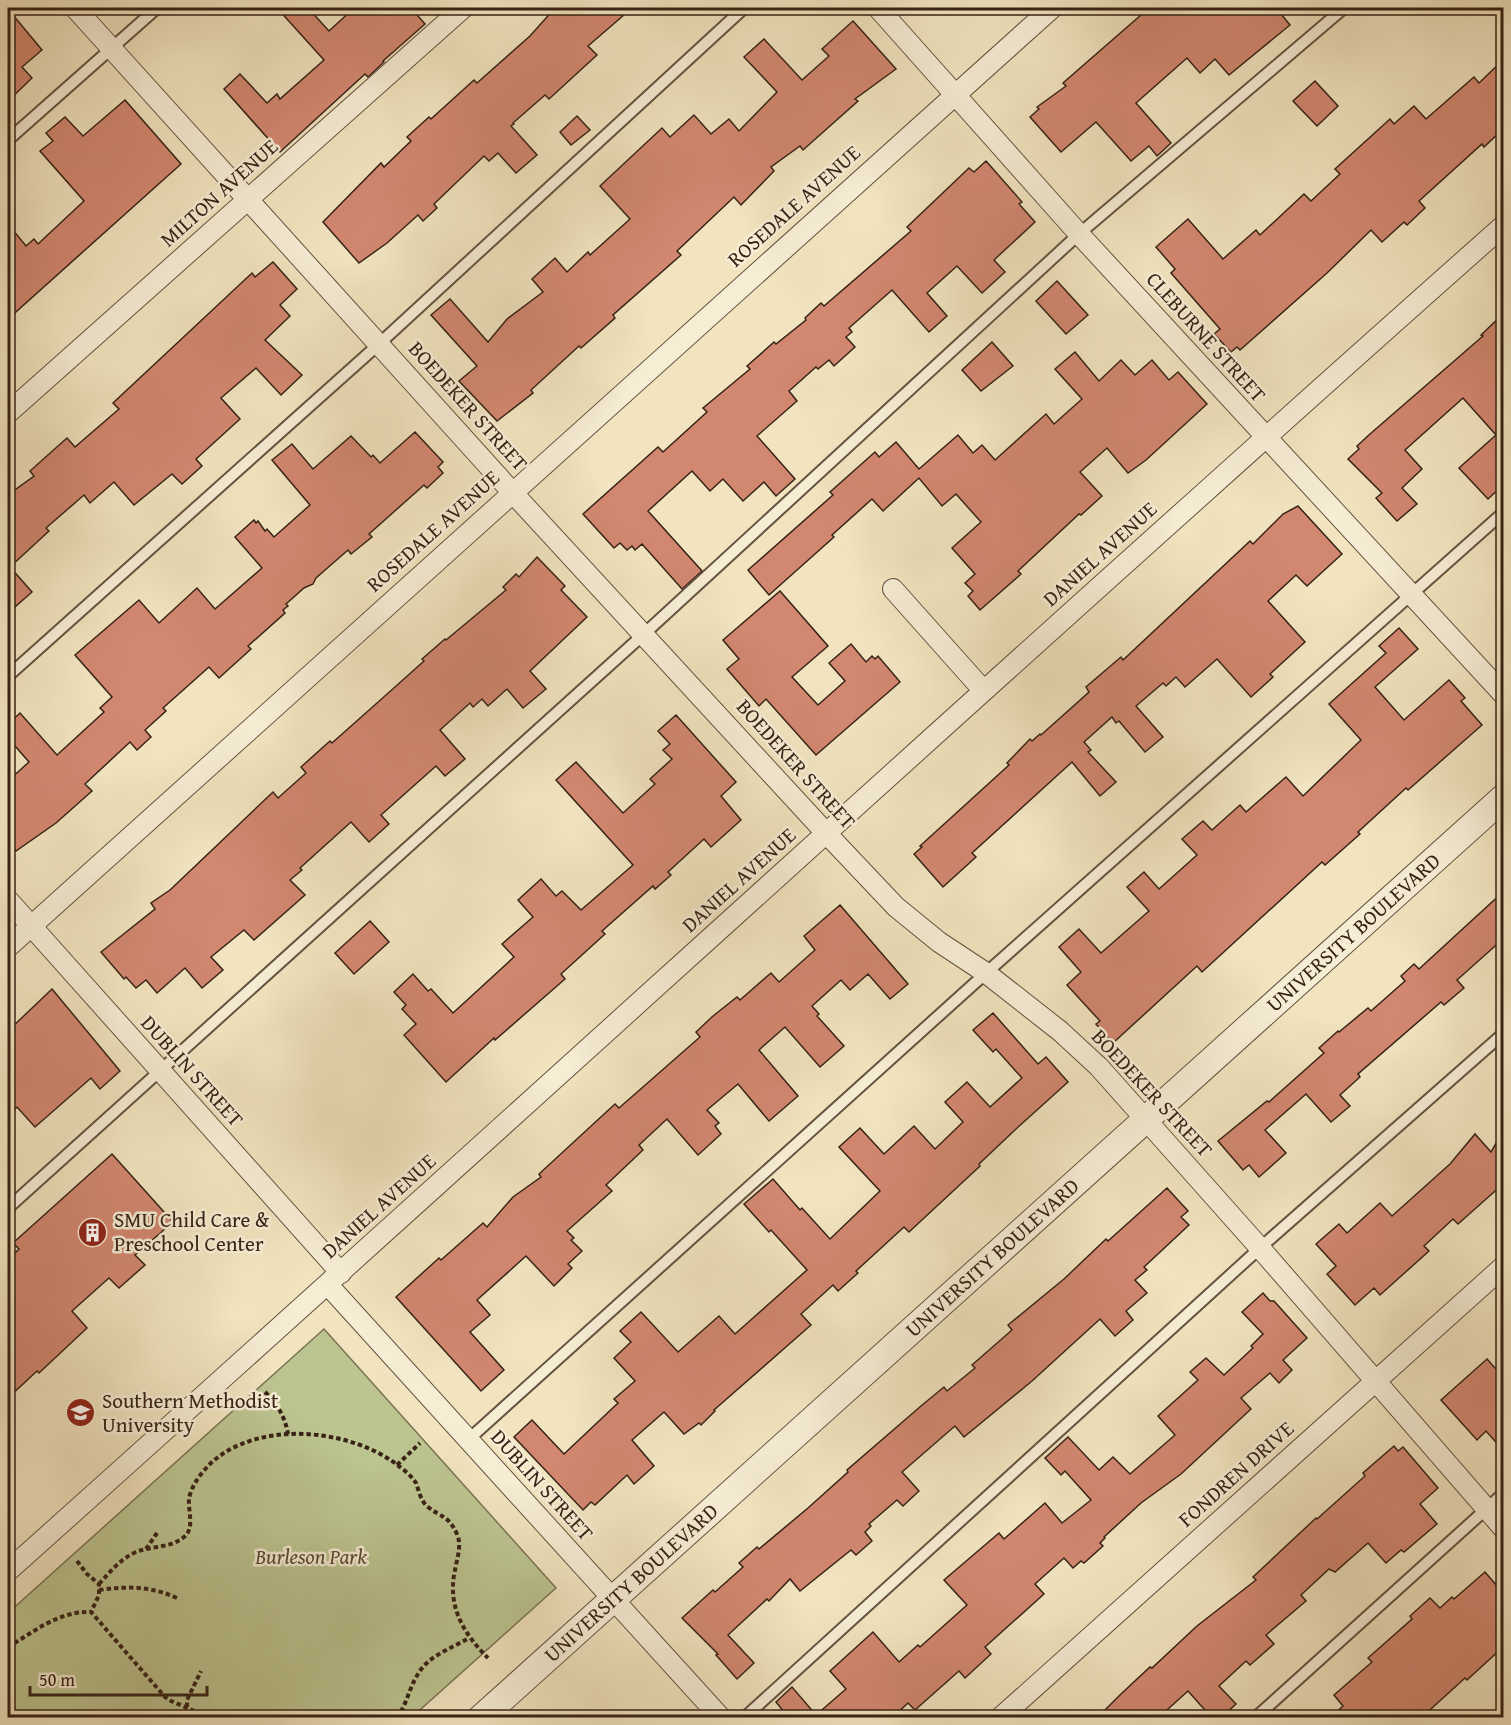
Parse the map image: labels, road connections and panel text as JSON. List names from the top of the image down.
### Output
{
  "streets": {
    "street": [
      "MILTON AVENUE",
      "ROSEDALE AVENUE",
      "CLEBURNE STREET",
      "BOEDEKER STREET",
      "DANIEL AVENUE",
      "UNIVERSITY BOULEVARD",
      "DUBLIN STREET",
      "FONDREN DRIVE"
    ]
  },
  "crossings": [
    ["MILTON AVENUE", "BOEDEKER STREET"],
    ["ROSEDALE AVENUE", "CLEBURNE STREET"],
    ["ROSEDALE AVENUE", "BOEDEKER STREET"],
    ["ROSEDALE AVENUE", "DUBLIN STREET"],
    ["CLEBURNE STREET", "DANIEL AVENUE"],
    ["BOEDEKER STREET", "DANIEL AVENUE"],
    ["BOEDEKER STREET", "UNIVERSITY BOULEVARD"],
    ["BOEDEKER STREET", "FONDREN DRIVE"],
    ["DANIEL AVENUE", "DUBLIN STREET"],
    ["UNIVERSITY BOULEVARD", "DUBLIN STREET"]
  ],
  "parks": ["Burleson Park"],
  "places": {
    "building": ["SMU Child Care & Preschool Center"],
    "school or university": ["Southern Methodist University"]
  },
  "scale_bar": "50 m"
}
